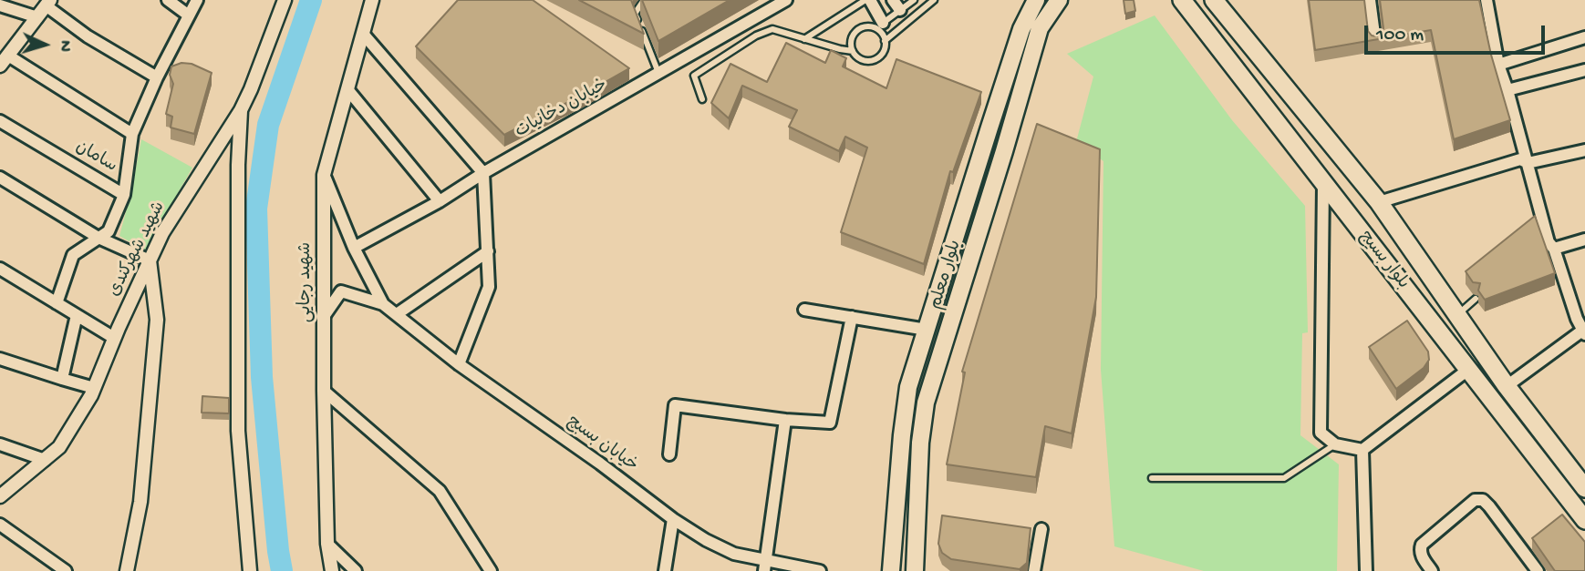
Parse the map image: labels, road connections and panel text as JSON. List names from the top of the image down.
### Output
{
  "streets": {
    "main road": ["بلوار بسیج", "بلوار معلم"],
    "street": [
      "خیابان دخانیات",
      "سامان",
      "شهید شهرکندی",
      "شهید رجایی",
      "خیابان بسبچ"
    ]
  },
  "scale_bar": "100 m",
  "north": "right"
}
